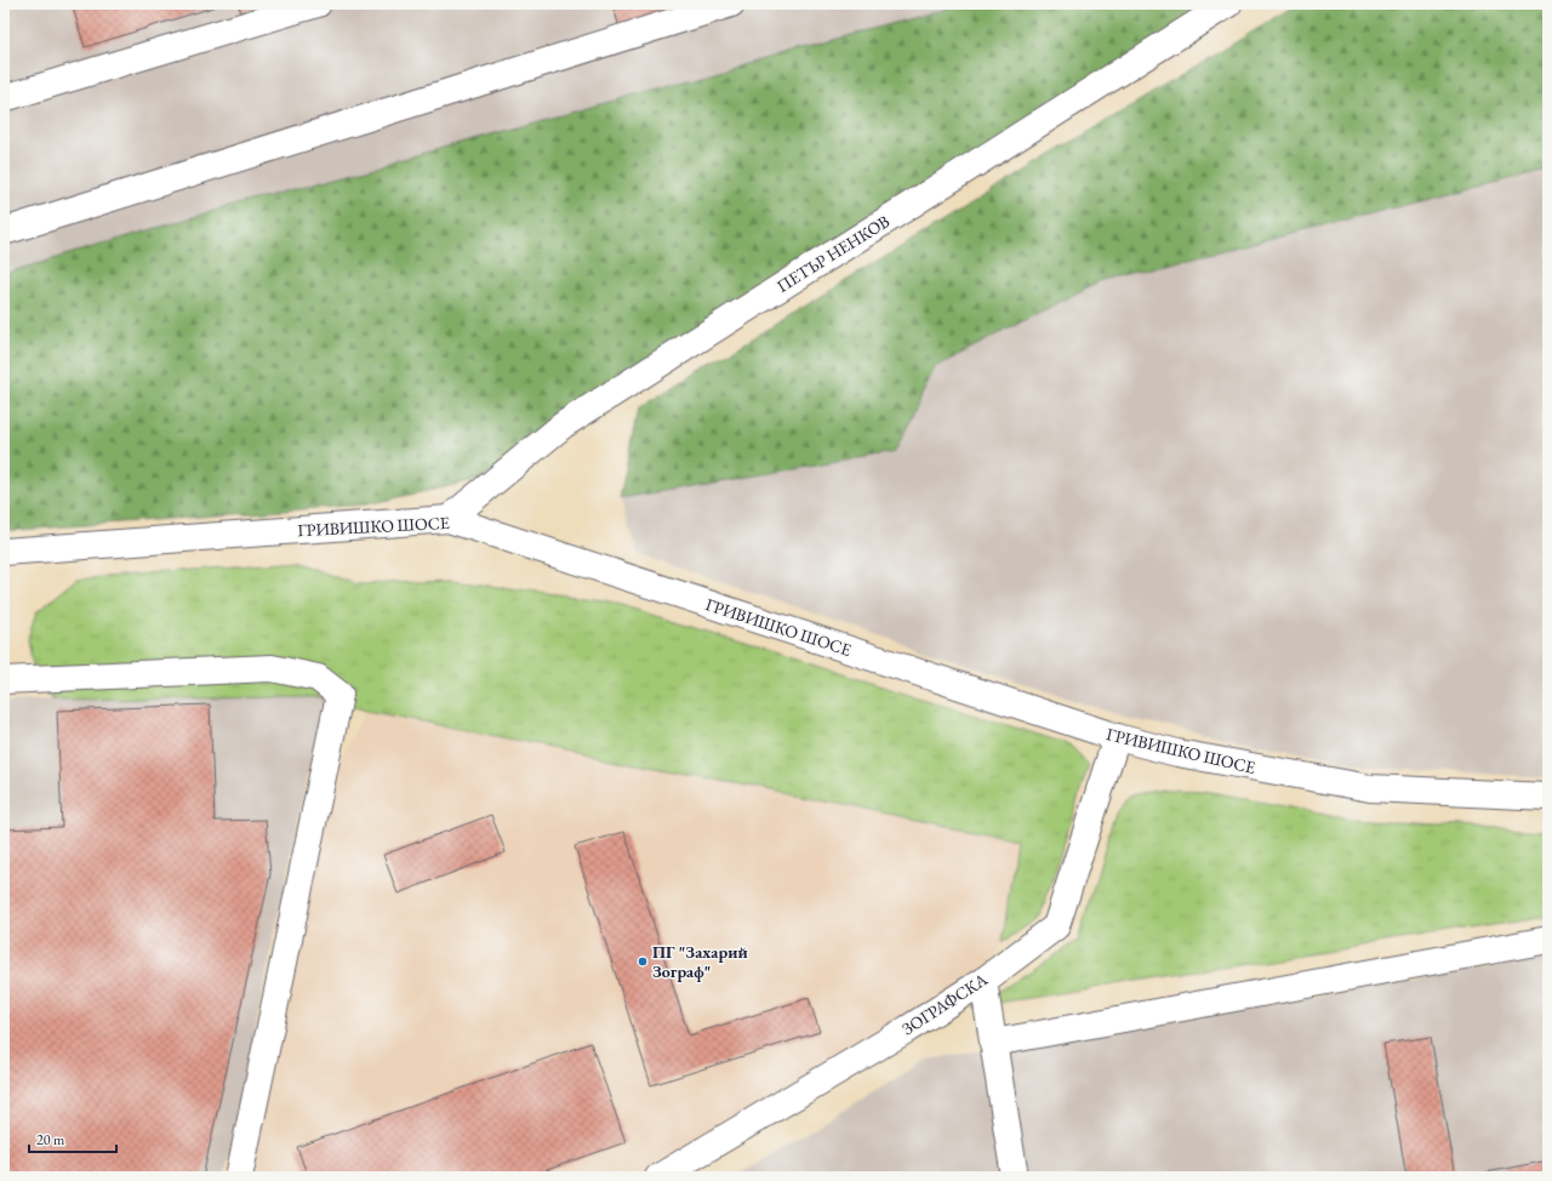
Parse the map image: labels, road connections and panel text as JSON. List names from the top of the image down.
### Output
{
  "streets": {
    "street": ["ПЕТЪР НЕНКОВ", "ГРИВИШКО ШОСЕ", "ЗОГРАФСКА"]
  },
  "crossings": [
    ["ПЕТЪР НЕНКОВ", "ГРИВИШКО ШОСЕ"],
    ["ГРИВИШКО ШОСЕ", "ЗОГРАФСКА"]
  ],
  "places": ["ПГ \"Захарий Зограф\""],
  "scale_bar": "20 m"
}
